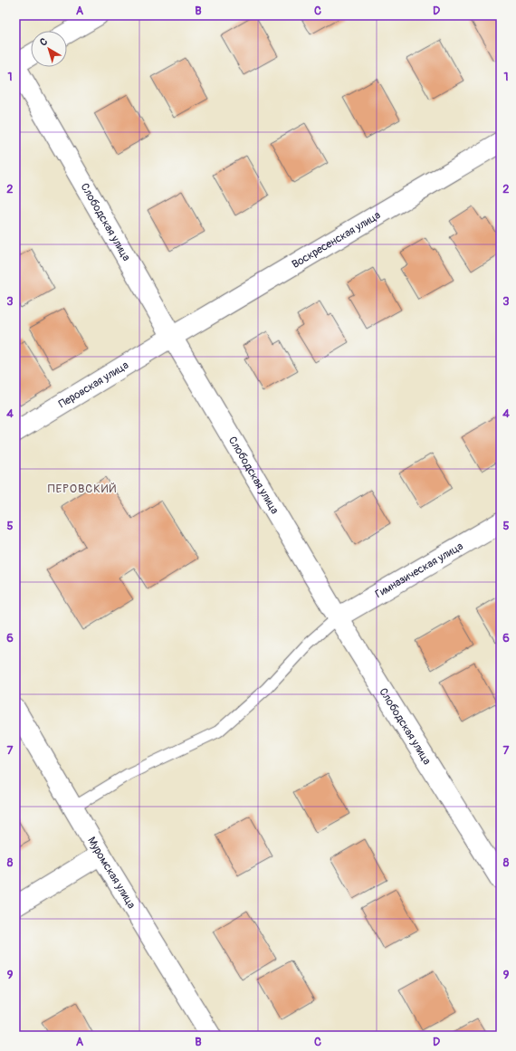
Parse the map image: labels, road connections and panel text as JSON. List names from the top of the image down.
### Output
{
  "streets": {
    "street": [
      "Слободская улица",
      "Воскресенская улица",
      "Перовская улица",
      "Гимназическая улица",
      "Муромская улица"
    ]
  },
  "crossings": [
    ["Слободская улица", "Воскресенская улица"],
    ["Слободская улица", "Перовская улица"],
    ["Слободская улица", "Гимназическая улица"],
    ["Воскресенская улица", "Перовская улица"]
  ],
  "districts": ["ПЕРОВСКИЙ"],
  "north": "top left",
  "grid": {
    "columns": [
      "A",
      "B",
      "C",
      "D"
    ],
    "rows": [
      "1",
      "2",
      "3",
      "4",
      "5",
      "6",
      "7",
      "8",
      "9"
    ]
  }
}
